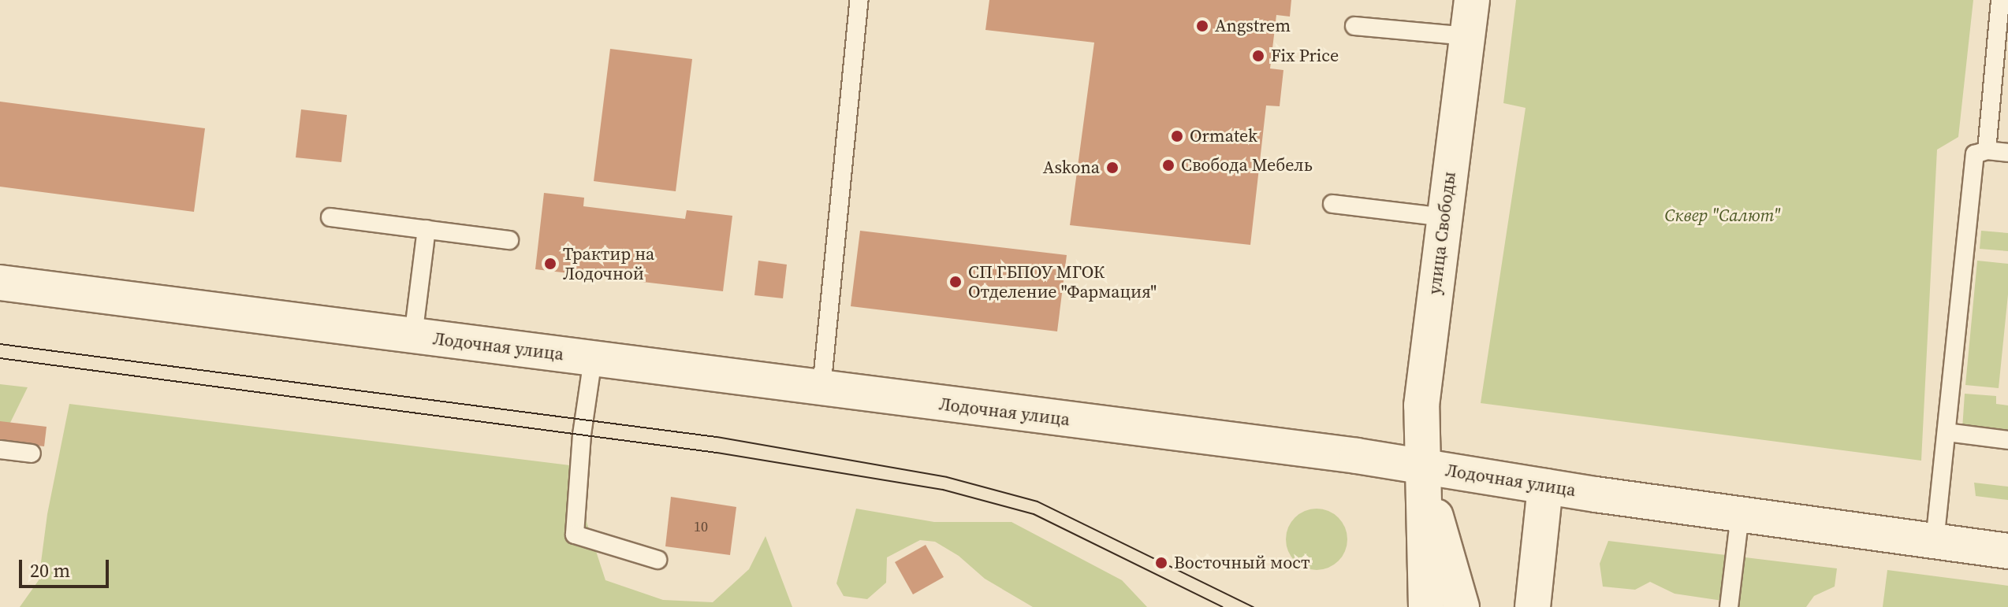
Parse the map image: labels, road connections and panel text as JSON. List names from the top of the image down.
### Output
{
  "streets": {
    "street": ["улица Свободы", "Лодочная улица"]
  },
  "crossings": [
    ["улица Свободы", "Лодочная улица"]
  ],
  "parks": ["Сквер \"Салют\""],
  "places": [
    "Angstrem",
    "Fix Price",
    "Ormatek",
    "Свобода Мебель",
    "Askona",
    "Трактир на Лодочной",
    "СП ГБПОУ МГОК Отделение \"Фармация\"",
    "Восточный мост"
  ],
  "house_numbers": ["10"],
  "scale_bar": "20 m"
}
